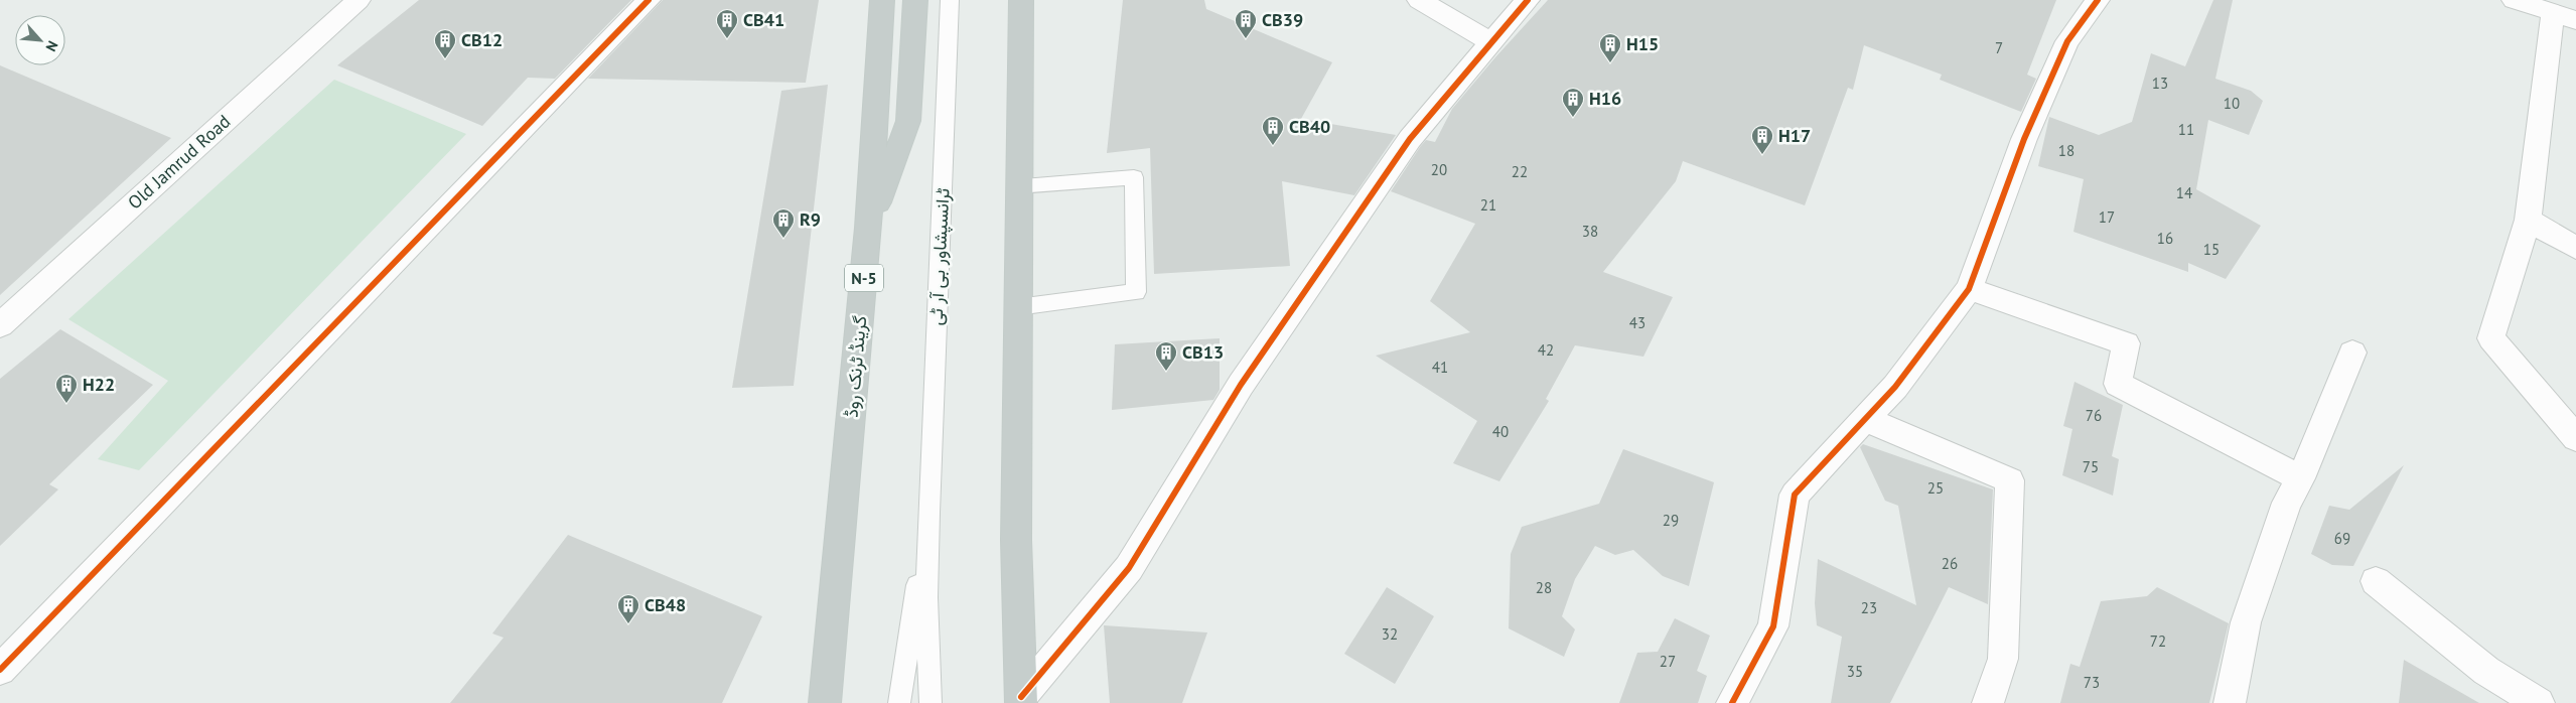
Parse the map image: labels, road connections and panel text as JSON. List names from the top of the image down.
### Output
{
  "streets": {
    "highway": ["N-5", "گرینڈ ٹرنک روڈ"],
    "street": ["Old Jamrud Road"],
    "lane": ["ٹرانسپشاور بی آر ٹی"]
  },
  "places": {
    "building": [
      "CB41",
      "CB39",
      "CB12",
      "H15",
      "H16",
      "CB40",
      "H17",
      "R9",
      "CB13",
      "H22",
      "CB48"
    ]
  },
  "house_numbers": [
    "7",
    "13",
    "10",
    "11",
    "18",
    "20",
    "22",
    "14",
    "21",
    "17",
    "38",
    "16",
    "15",
    "43",
    "42",
    "41",
    "76",
    "40",
    "75",
    "25",
    "29",
    "69",
    "26",
    "28",
    "23",
    "32",
    "72",
    "27",
    "35",
    "73"
  ],
  "north": "bottom right"
}
